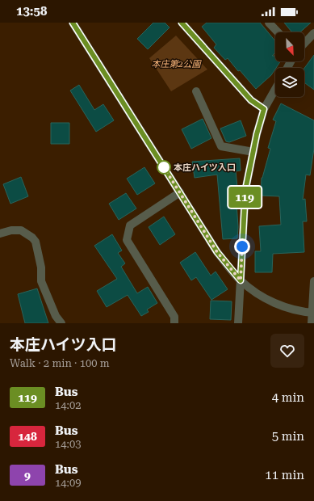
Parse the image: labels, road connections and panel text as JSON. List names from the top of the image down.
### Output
{
  "parks": ["本庄第2公園"],
  "places": ["本庄ハイツ入口"],
  "lines": ["bus line 119"],
  "north": "bottom right",
  "page": {
    "status": "13:58",
    "on_map": "119",
    "heading": ["本庄ハイツ入口", "Walk · 2 min · 100 m"],
    "list": [
      {
        "mark": "119",
        "name": "Bus",
        "note": "14:02",
        "value": "4 min"
      },
      {
        "mark": "148",
        "name": "Bus",
        "note": "14:03",
        "value": "5 min"
      },
      {
        "mark": "9",
        "name": "Bus",
        "note": "14:09",
        "value": "11 min"
      }
    ]
  }
}
